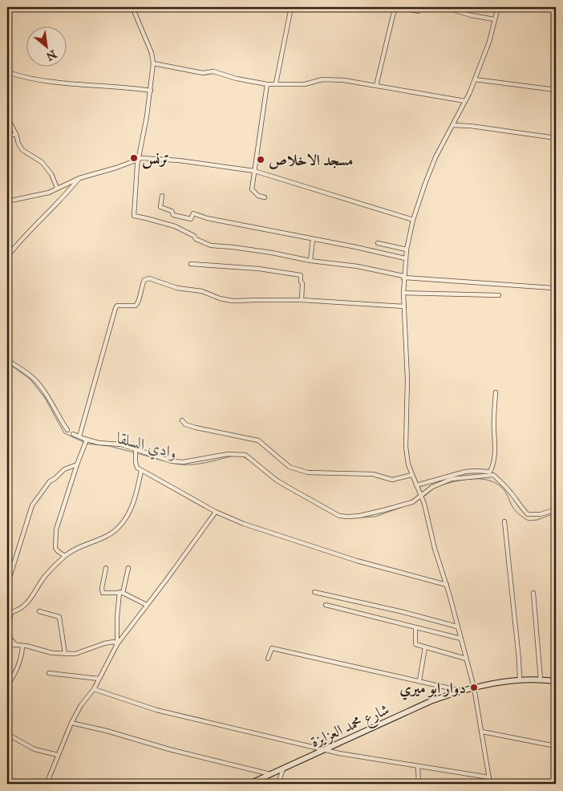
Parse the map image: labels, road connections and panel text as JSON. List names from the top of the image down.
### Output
{
  "streets": {
    "main road": ["شارع محمد العزايزة"]
  },
  "water": ["وادي السلقا"],
  "places": ["ترنس", "مسجد الاخلاص", "دوار ابو ميري"],
  "north": "bottom right"
}
